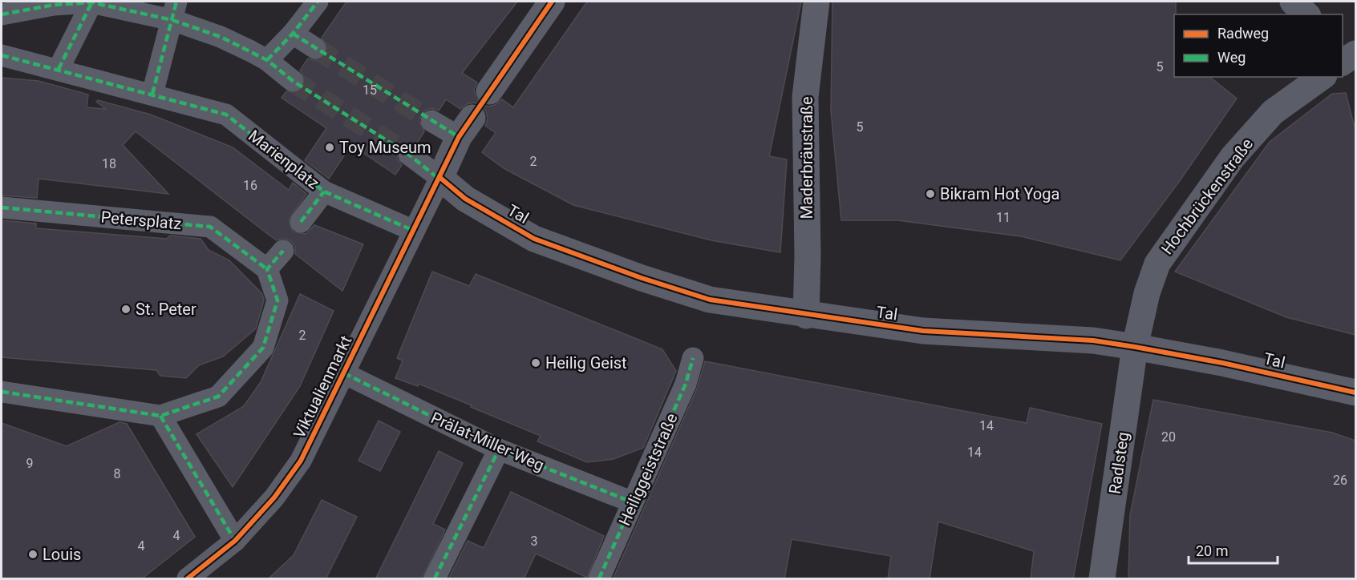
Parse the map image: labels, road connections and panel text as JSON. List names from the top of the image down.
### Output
{
  "streets": {
    "street": [
      "Maderbräustraße",
      "Marienplatz",
      "Hochbrückenstraße",
      "Tal",
      "Petersplatz",
      "Viktualienmarkt",
      "Prälat-Miller-Weg",
      "Radlsteg",
      "Heiliggeiststraße"
    ]
  },
  "crossings": [
    ["Maderbräustraße", "Tal"],
    ["Marienplatz", "Viktualienmarkt"],
    ["Hochbrückenstraße", "Tal"],
    ["Hochbrückenstraße", "Radlsteg"],
    ["Tal", "Viktualienmarkt"],
    ["Tal", "Radlsteg"],
    ["Viktualienmarkt", "Prälat-Miller-Weg"],
    ["Prälat-Miller-Weg", "Heiliggeiststraße"]
  ],
  "places": [
    "Toy Museum",
    "Bikram Hot Yoga",
    "St. Peter",
    "Heilig Geist",
    "Louis"
  ],
  "house_numbers": [
    "5",
    "15",
    "5",
    "2",
    "18",
    "16",
    "11",
    "2",
    "14",
    "20",
    "14",
    "9",
    "8",
    "26",
    "4",
    "3",
    "4"
  ],
  "legend": ["Radweg", "Weg"],
  "scale_bar": "20 m"
}
